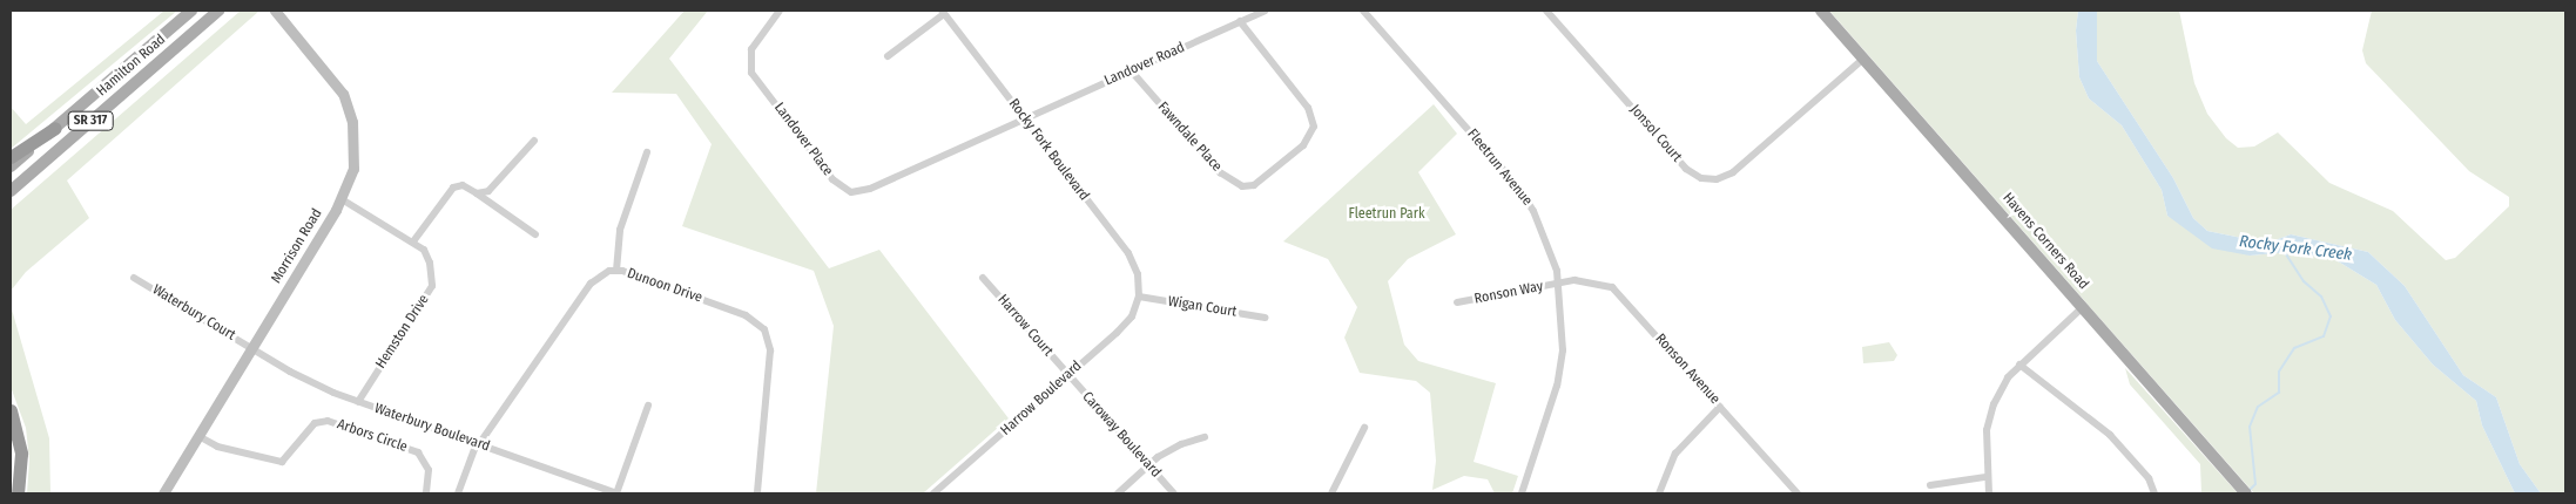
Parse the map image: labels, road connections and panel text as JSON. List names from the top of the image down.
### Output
{
  "streets": {
    "main road": [
      "Hamilton Road",
      "SR 317",
      "Havens Corners Road",
      "Morrison Road"
    ],
    "street": [
      "Landover Road",
      "Jonsol Court",
      "Fawndale Place",
      "Landover Place",
      "Rocky Fork Boulevard",
      "Fleetrun Avenue",
      "Dunoon Drive",
      "Ronson Way",
      "Wigan Court",
      "Waterbury Court",
      "Harrow Court",
      "Hemston Drive",
      "Ronson Avenue",
      "Harrow Boulevard",
      "Waterbury Boulevard",
      "Caroway Boulevard",
      "Arbors Circle"
    ]
  },
  "crossings": [
    ["Landover Road", "Fawndale Place"],
    ["Landover Road", "Landover Place"],
    ["Landover Road", "Rocky Fork Boulevard"],
    ["Jonsol Court", "Havens Corners Road"],
    ["Landover Place", "Rocky Fork Boulevard"],
    ["Rocky Fork Boulevard", "Wigan Court"],
    ["Rocky Fork Boulevard", "Harrow Boulevard"],
    ["Fleetrun Avenue", "Ronson Way"],
    ["Fleetrun Avenue", "Ronson Avenue"],
    ["Morrison Road", "Waterbury Court"],
    ["Morrison Road", "Hemston Drive"],
    ["Morrison Road", "Waterbury Boulevard"],
    ["Morrison Road", "Arbors Circle"],
    ["Dunoon Drive", "Waterbury Boulevard"],
    ["Ronson Way", "Ronson Avenue"],
    ["Wigan Court", "Harrow Boulevard"],
    ["Waterbury Court", "Waterbury Boulevard"],
    ["Harrow Court", "Harrow Boulevard"],
    ["Harrow Court", "Caroway Boulevard"],
    ["Hemston Drive", "Waterbury Boulevard"],
    ["Harrow Boulevard", "Caroway Boulevard"]
  ],
  "water": ["Rocky Fork Creek"],
  "parks": ["Fleetrun Park"]
}
